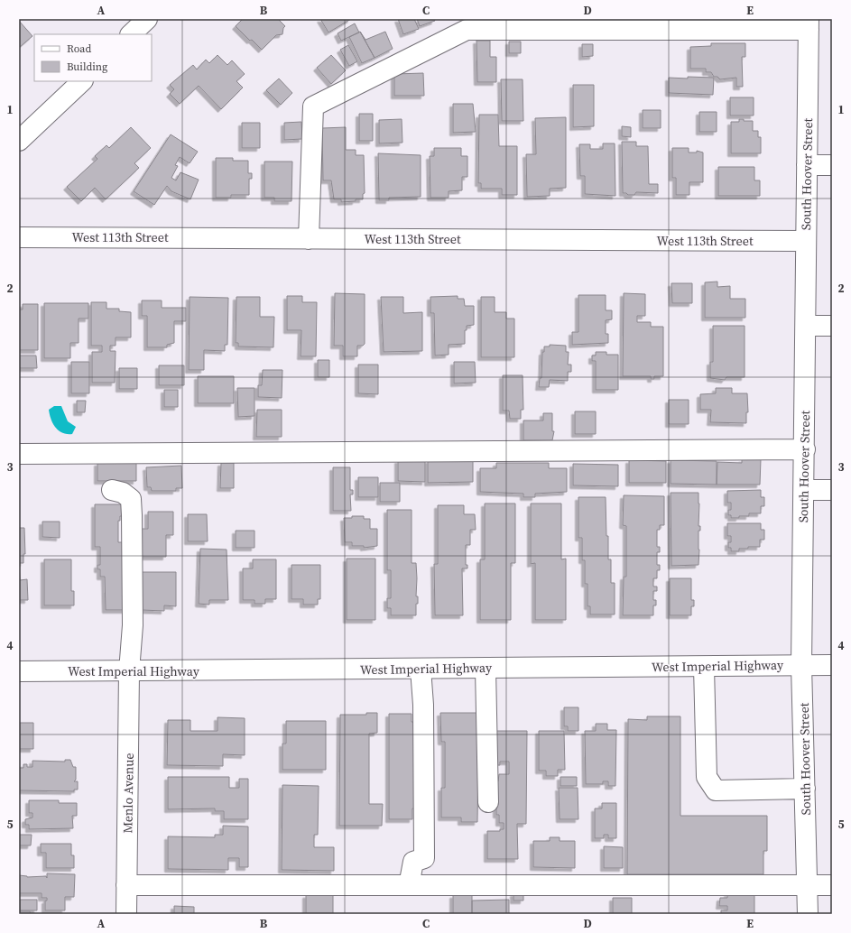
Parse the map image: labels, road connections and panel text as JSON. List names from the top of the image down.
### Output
{
  "streets": {
    "street": [
      "South Hoover Street",
      "West 113th Street",
      "West Imperial Highway",
      "Menlo Avenue"
    ]
  },
  "crossings": [
    ["South Hoover Street", "West 113th Street"],
    ["South Hoover Street", "West Imperial Highway"],
    ["West Imperial Highway", "Menlo Avenue"]
  ],
  "legend": ["Road", "Building"],
  "grid": {
    "columns": [
      "A",
      "B",
      "C",
      "D",
      "E"
    ],
    "rows": [
      "1",
      "2",
      "3",
      "4",
      "5"
    ]
  }
}
